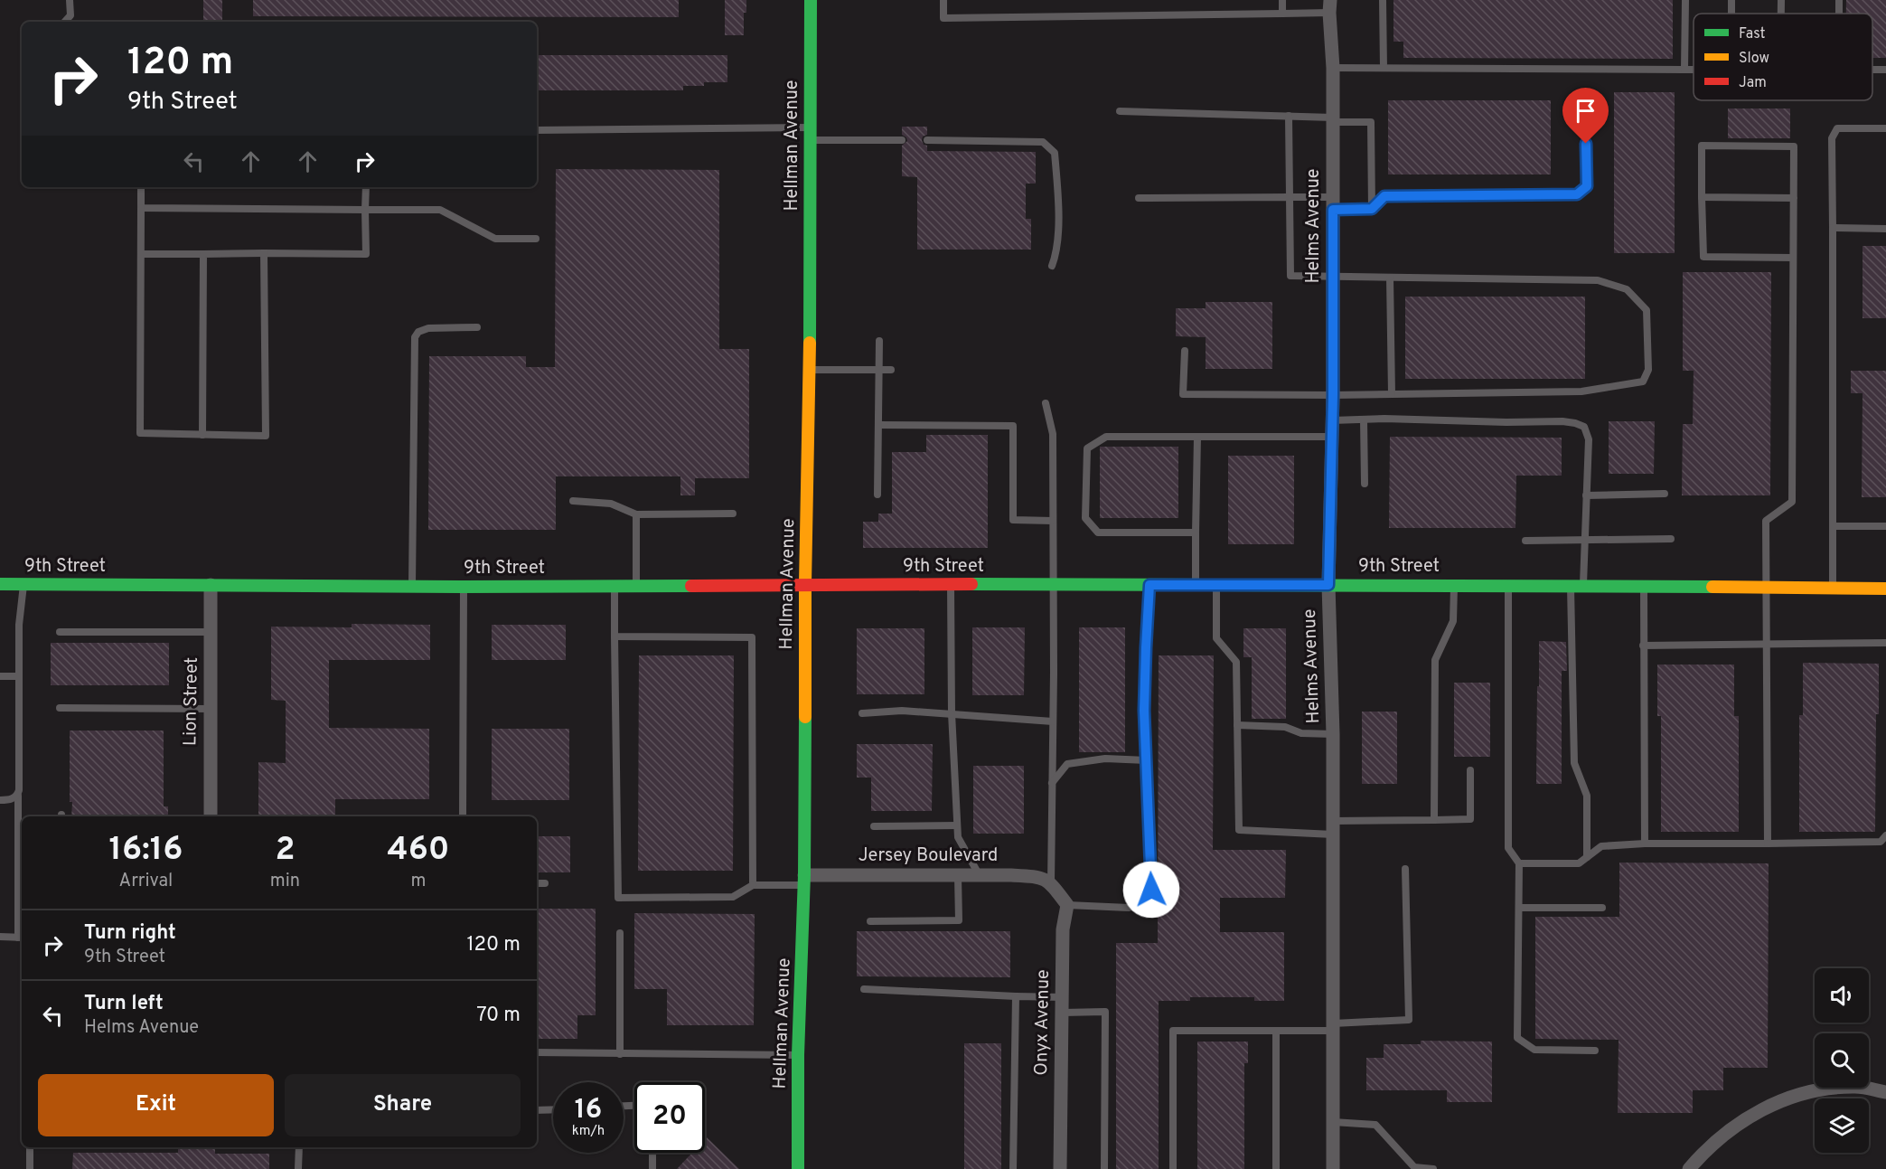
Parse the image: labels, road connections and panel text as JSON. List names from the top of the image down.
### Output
{
  "streets": {
    "street": [
      "Hellman Avenue",
      "Helms Avenue",
      "9th Street",
      "Lion Street",
      "Jersey Boulevard",
      "Onyx Avenue"
    ]
  },
  "crossings": [
    ["Hellman Avenue", "9th Street"],
    ["Hellman Avenue", "Jersey Boulevard"],
    ["Helms Avenue", "9th Street"],
    ["9th Street", "Lion Street"]
  ],
  "legend": ["Fast", "Slow", "Jam"],
  "page": {
    "turn": ["120 m", "9th Street"],
    "eta": [
      "16:16",
      "Arrival",
      "2",
      "min",
      "460",
      "m"
    ],
    "list": [
      {
        "name": "Turn right",
        "note": "9th Street",
        "value": "120 m"
      },
      {
        "name": "Turn left",
        "note": "Helms Avenue",
        "value": "70 m"
      }
    ],
    "buttons": ["Exit", "Share"],
    "speed": "16 km/h",
    "limit": "20"
  }
}
